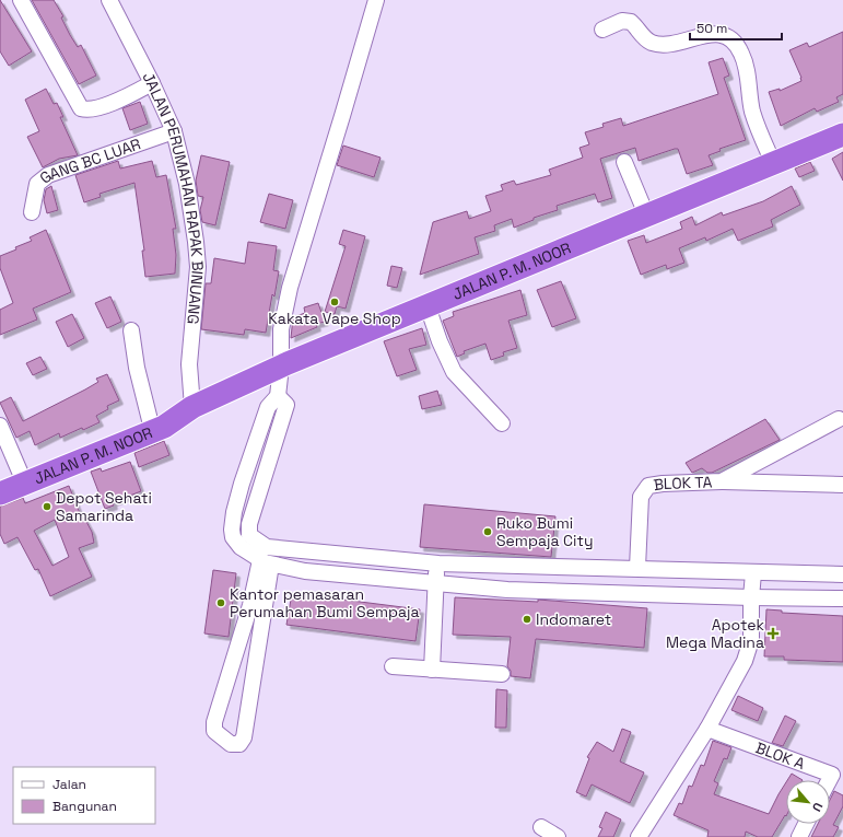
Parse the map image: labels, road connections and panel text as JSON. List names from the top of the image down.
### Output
{
  "streets": {
    "highway": ["JALAN P. M. NOOR"],
    "street": [
      "GANG BC LUAR",
      "JALAN PERUMAHAN RAPAK BINUANG",
      "BLOK TA",
      "BLOK A"
    ]
  },
  "crossings": [
    ["GANG BC LUAR", "JALAN PERUMAHAN RAPAK BINUANG"],
    ["JALAN PERUMAHAN RAPAK BINUANG", "JALAN P. M. NOOR"]
  ],
  "places": {
    "other": [
      "Kakata Vape Shop",
      "Depot Sehati Samarinda",
      "Ruko Bumi Sempaja City",
      "Kantor pemasaran Perumahan Bumi Sempaja",
      "Indomaret"
    ],
    "health": ["Apotek Mega Madina"]
  },
  "legend": ["Jalan", "Bangunan"],
  "scale_bar": "50 m",
  "north": "bottom right"
}
